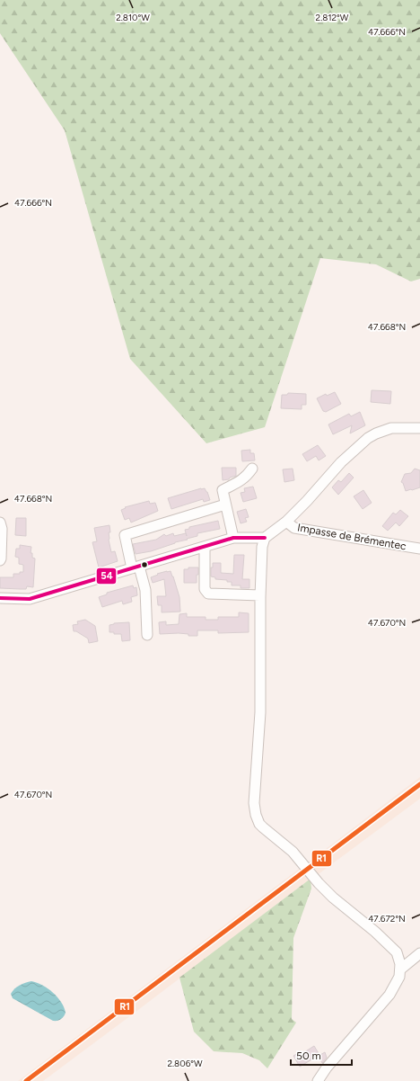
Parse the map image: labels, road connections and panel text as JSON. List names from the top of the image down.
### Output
{
  "streets": {
    "street": ["Impasse de Brémentec"]
  },
  "lines": ["transit line 54", "transit line R1"],
  "scale_bar": "50 m",
  "coordinates": [
    "2.810°W",
    "2.812°W",
    "47.666°N",
    "47.668°N",
    "47.670°N",
    "47.672°N",
    "2.806°W"
  ]
}
